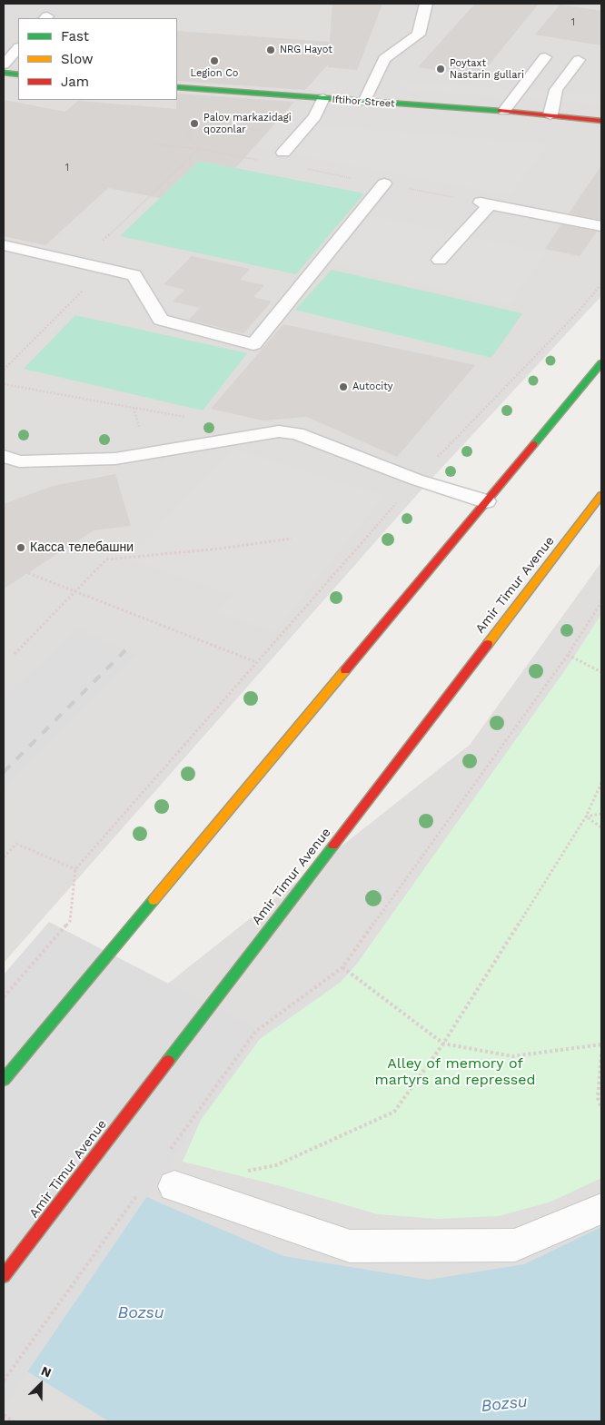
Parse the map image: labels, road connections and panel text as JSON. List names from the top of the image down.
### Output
{
  "streets": {
    "main road": ["Iftihor Street", "Amir Timur Avenue"]
  },
  "water": ["Bozsu"],
  "parks": ["Alley of memory of martyrs and repressed"],
  "places": [
    "NRG Hayot",
    "Legion Co",
    "Poytaxt Nastarin gullari",
    "Palov markazidagi qozonlar",
    "Autocity",
    "Касса телебашни"
  ],
  "house_numbers": ["1", "1"],
  "legend": ["Fast", "Slow", "Jam"],
  "north": "top right"
}
